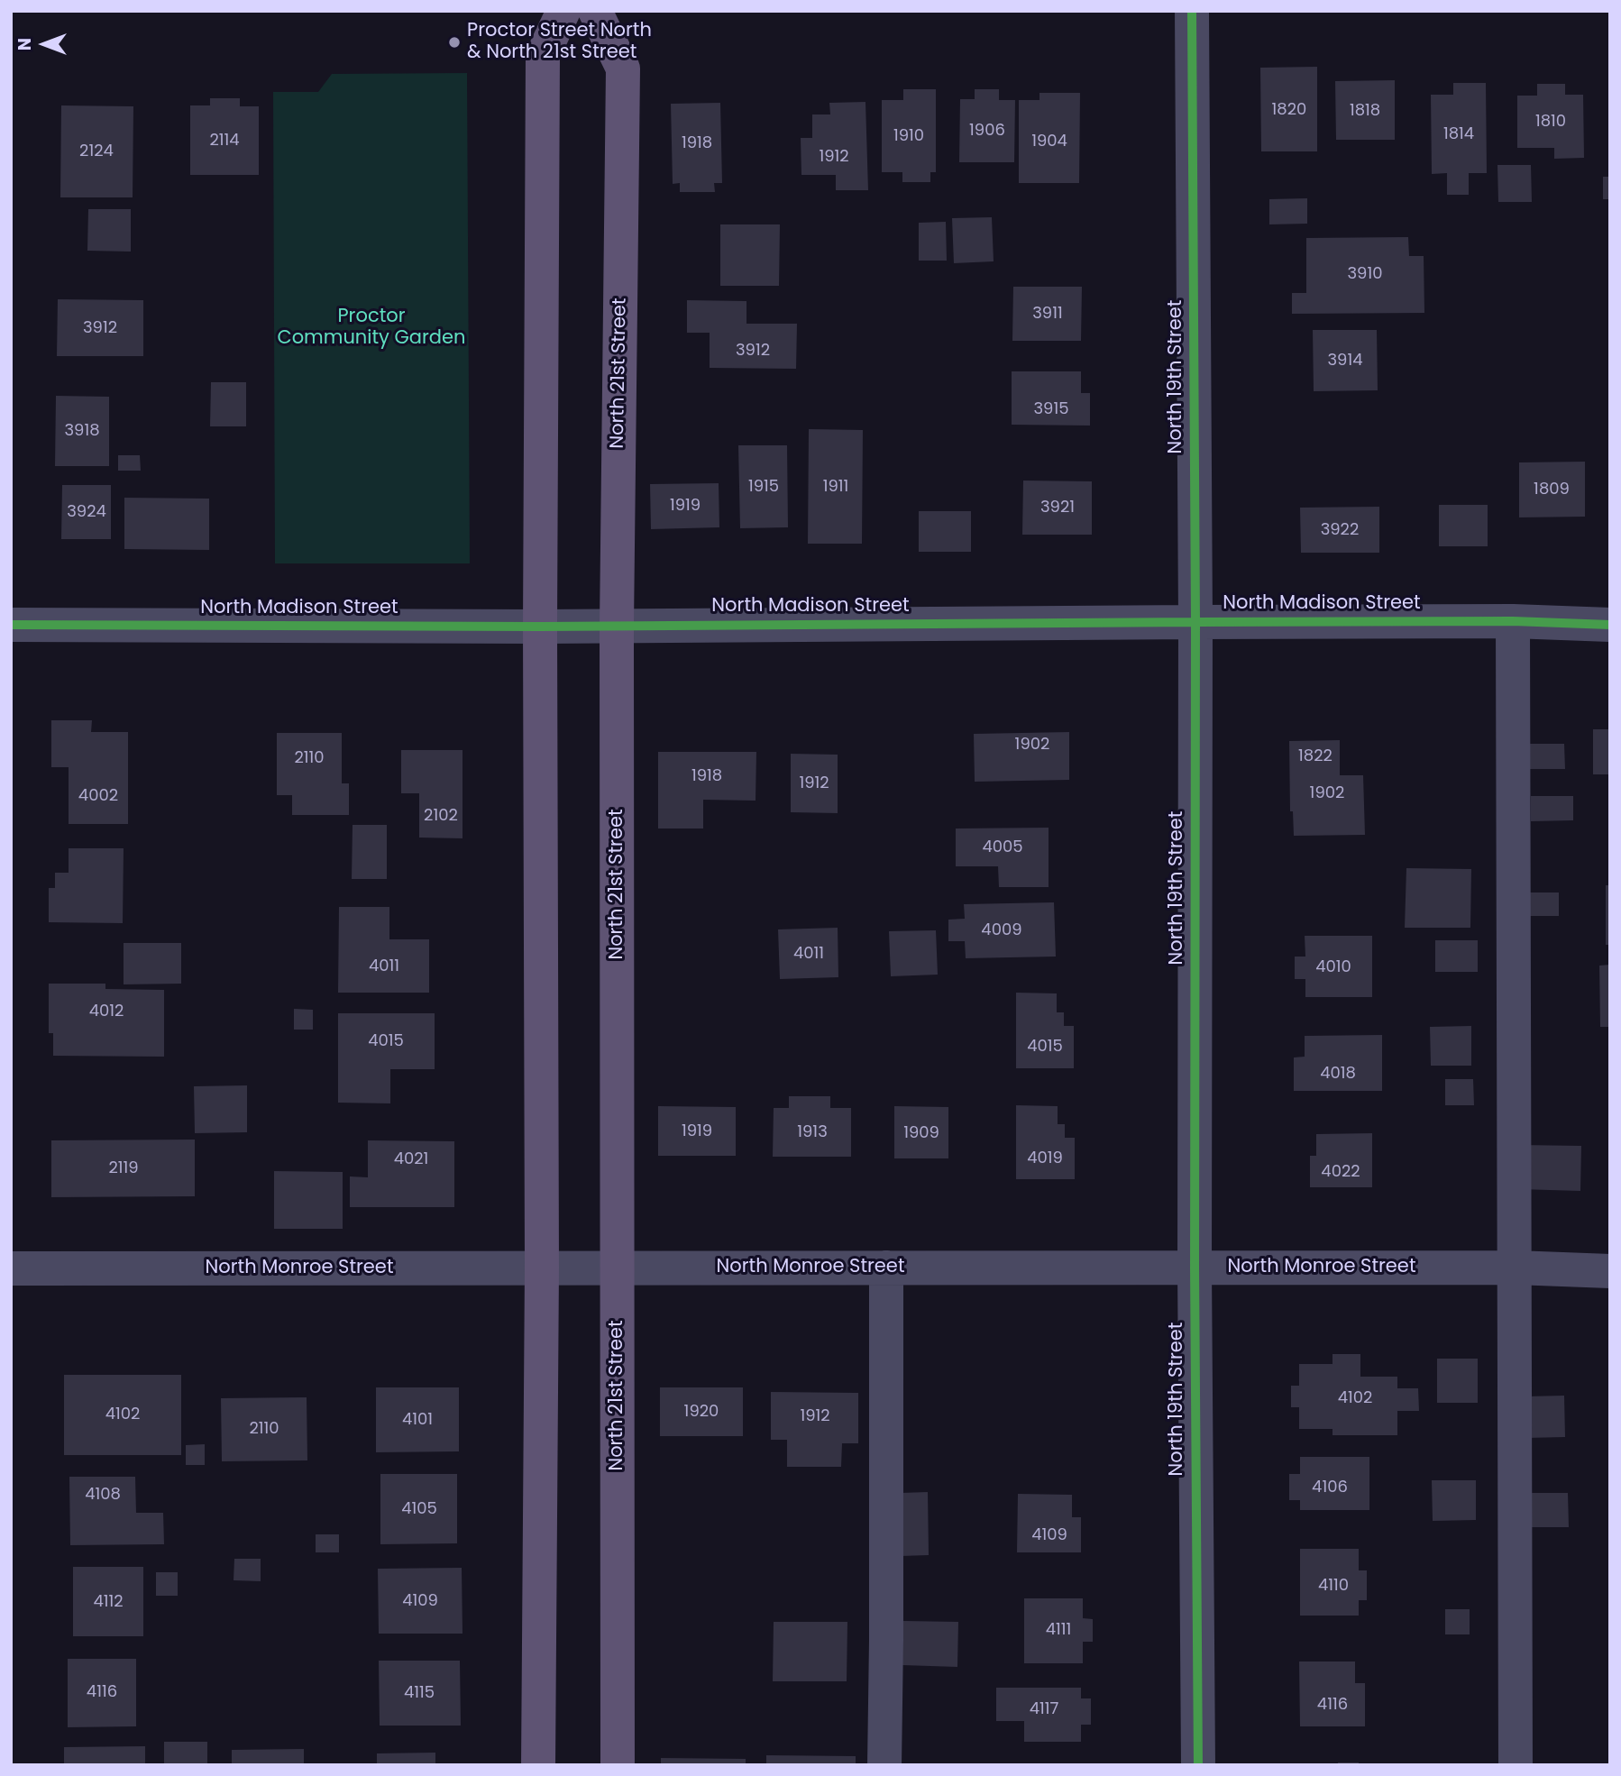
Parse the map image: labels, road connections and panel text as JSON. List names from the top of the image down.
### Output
{
  "streets": {
    "main road": ["North 21st Street"],
    "street": ["North 19th Street", "North Madison Street", "North Monroe Street"]
  },
  "crossings": [
    ["North 21st Street", "North Madison Street"],
    ["North 21st Street", "North Monroe Street"],
    ["North 19th Street", "North Madison Street"],
    ["North 19th Street", "North Monroe Street"]
  ],
  "parks": ["Proctor Community Garden"],
  "places": ["Proctor Street North & North 21st Street"],
  "house_numbers": [
    "1820",
    "1818",
    "1810",
    "1906",
    "1814",
    "1910",
    "2114",
    "1904",
    "1918",
    "2124",
    "1912",
    "3910",
    "3911",
    "3912",
    "3912",
    "3914",
    "3915",
    "3918",
    "1915",
    "1911",
    "1809",
    "1919",
    "3921",
    "3924",
    "3922",
    "1902",
    "1822",
    "2110",
    "1918",
    "1912",
    "1902",
    "4002",
    "2102",
    "4005",
    "4009",
    "4011",
    "4011",
    "4010",
    "4012",
    "4015",
    "4015",
    "4018",
    "1919",
    "1913",
    "1909",
    "4019",
    "4021",
    "2119",
    "4022",
    "4102",
    "1920",
    "4102",
    "1912",
    "4101",
    "2110",
    "4106",
    "4108",
    "4105",
    "4109",
    "4110",
    "4109",
    "4112",
    "4111",
    "4116",
    "4115",
    "4116",
    "4117"
  ],
  "north": "left"
}
